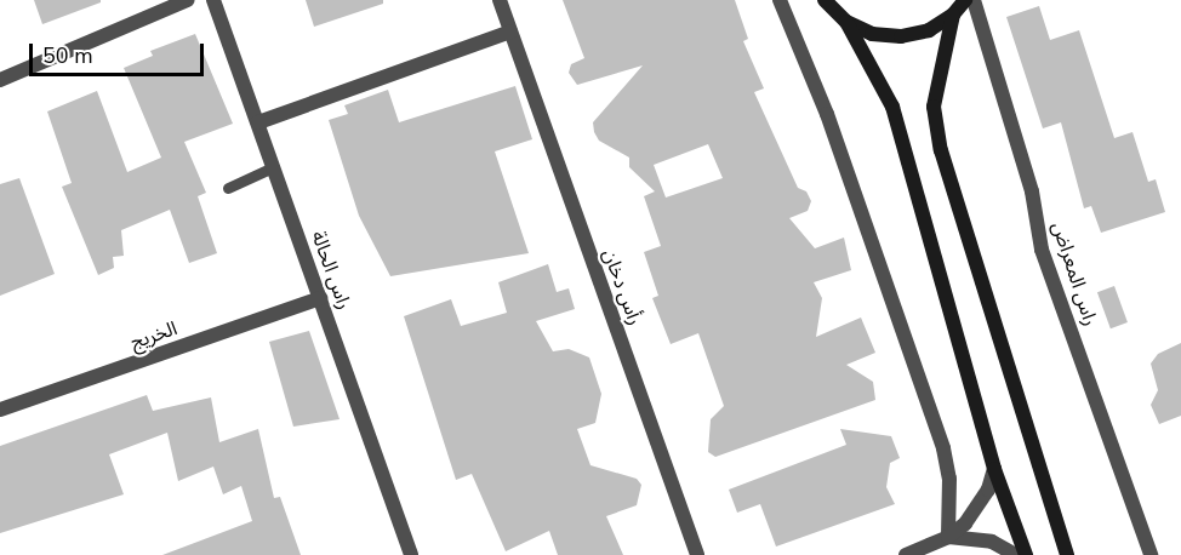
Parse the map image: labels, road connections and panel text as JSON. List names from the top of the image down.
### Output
{
  "streets": {
    "street": [
      "راس الحالة",
      "راس المعراض",
      "رأس دخان",
      "الخريج"
    ]
  },
  "crossings": [
    ["راس الحالة", "الخريج"]
  ],
  "scale_bar": "50 m"
}
